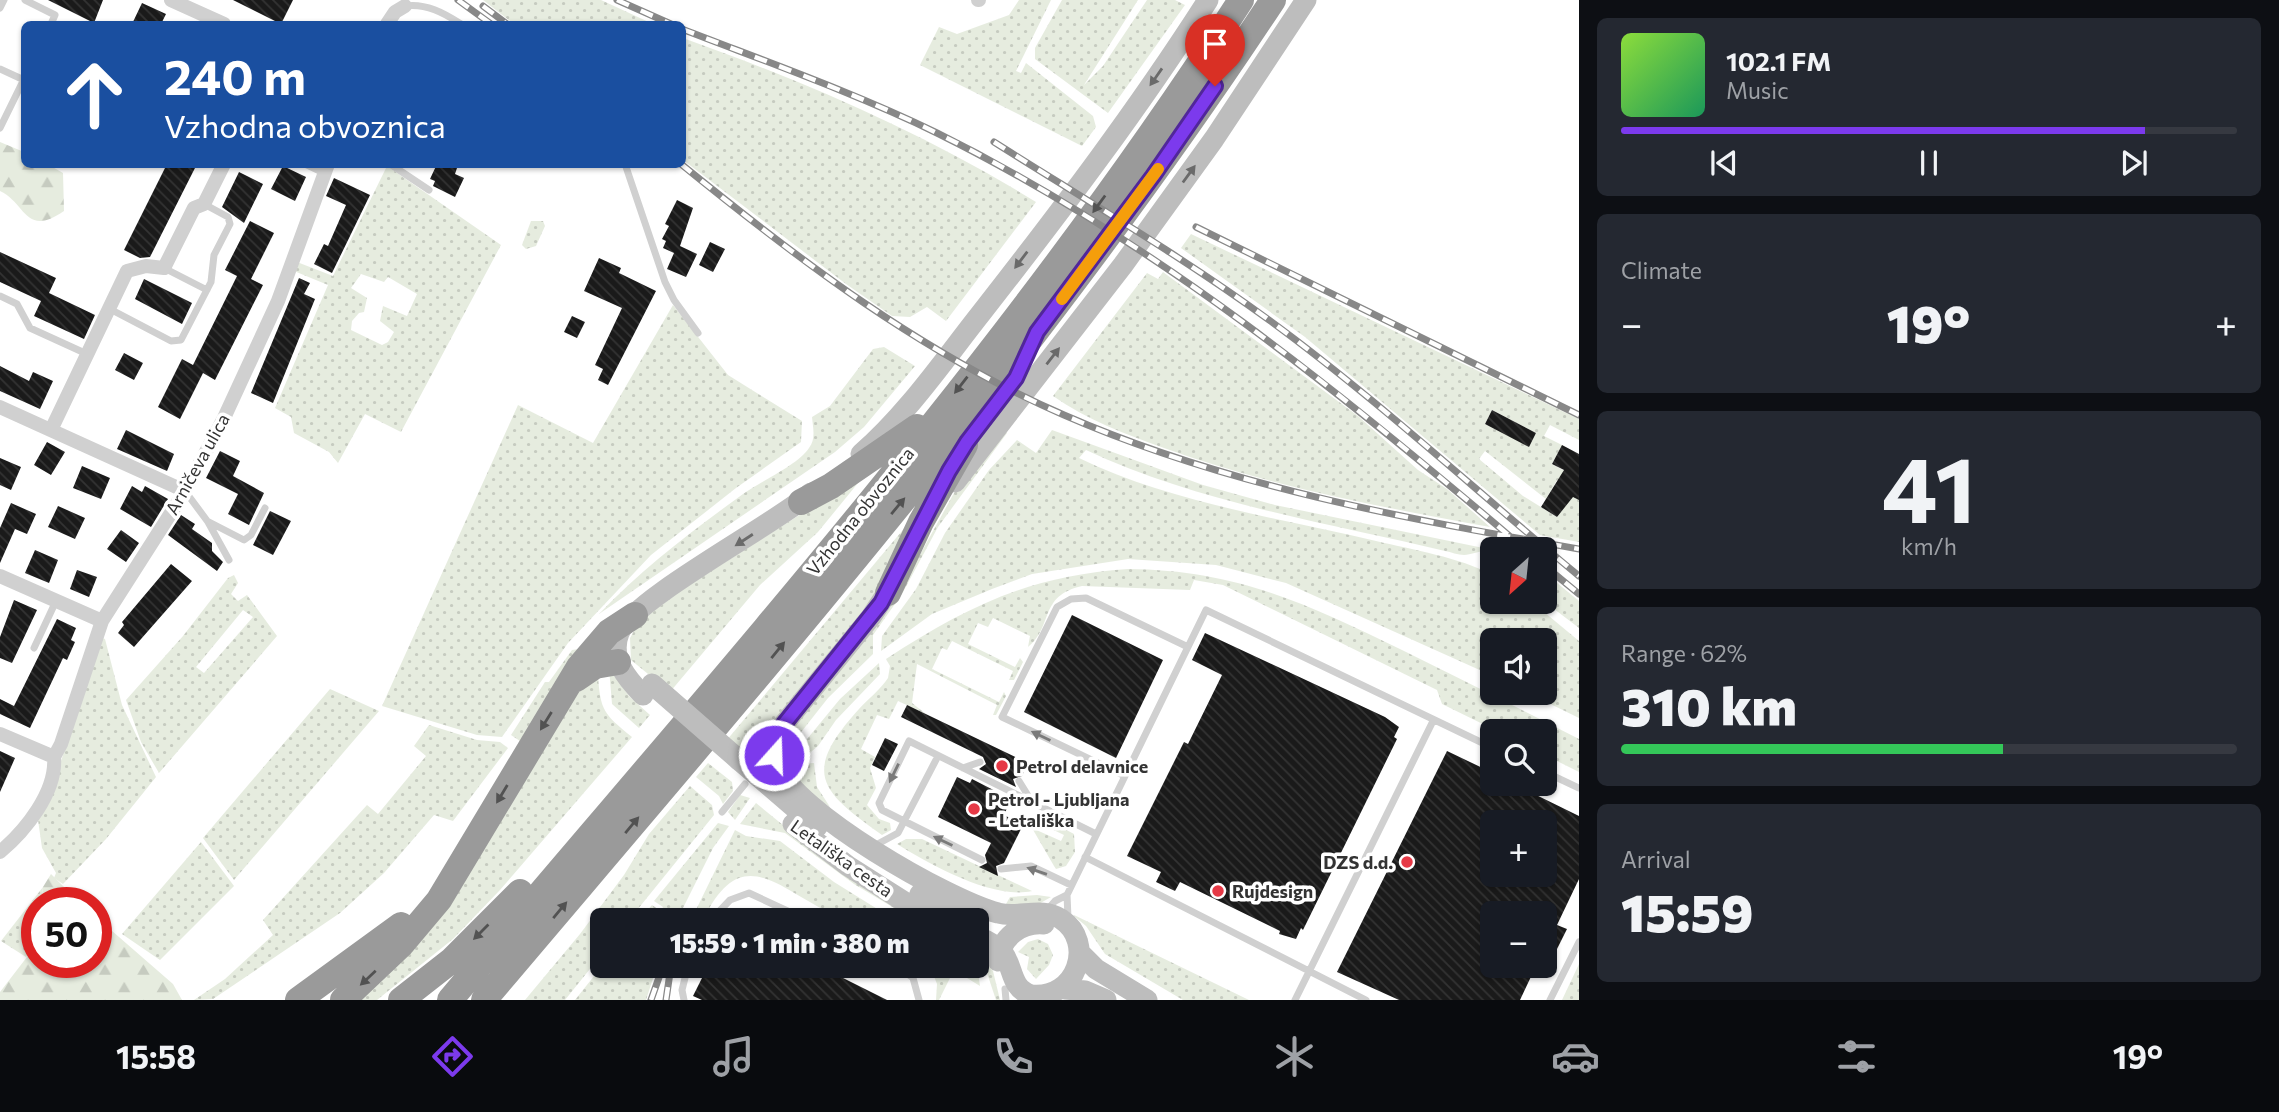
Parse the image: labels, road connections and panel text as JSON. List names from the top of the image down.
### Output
{
  "streets": {
    "highway": ["Vzhodna obvoznica"],
    "main road": ["Letališka cesta"],
    "street": ["Arničeva ulica"]
  },
  "places": [
    "Petrol delavnice",
    "Petrol - Ljubljana - Letališka",
    "DZS d.d.",
    "Rujdesign"
  ],
  "north": "bottom left",
  "page": {
    "turn": ["240 m", "Vzhodna obvoznica"],
    "song": ["102.1 FM", "Music"],
    "tile": [
      "Climate",
      ["41", "km/h"],
      ["Range · 62%", "310 km"],
      ["Arrival", "15:59"]
    ],
    "heat": ["−", "19°", "+"],
    "map_buttons": ["+", "−"],
    "limit": "50",
    "trip": "15:59 · 1 min · 380 m",
    "tabs": ["15:58", "19°"]
  }
}
